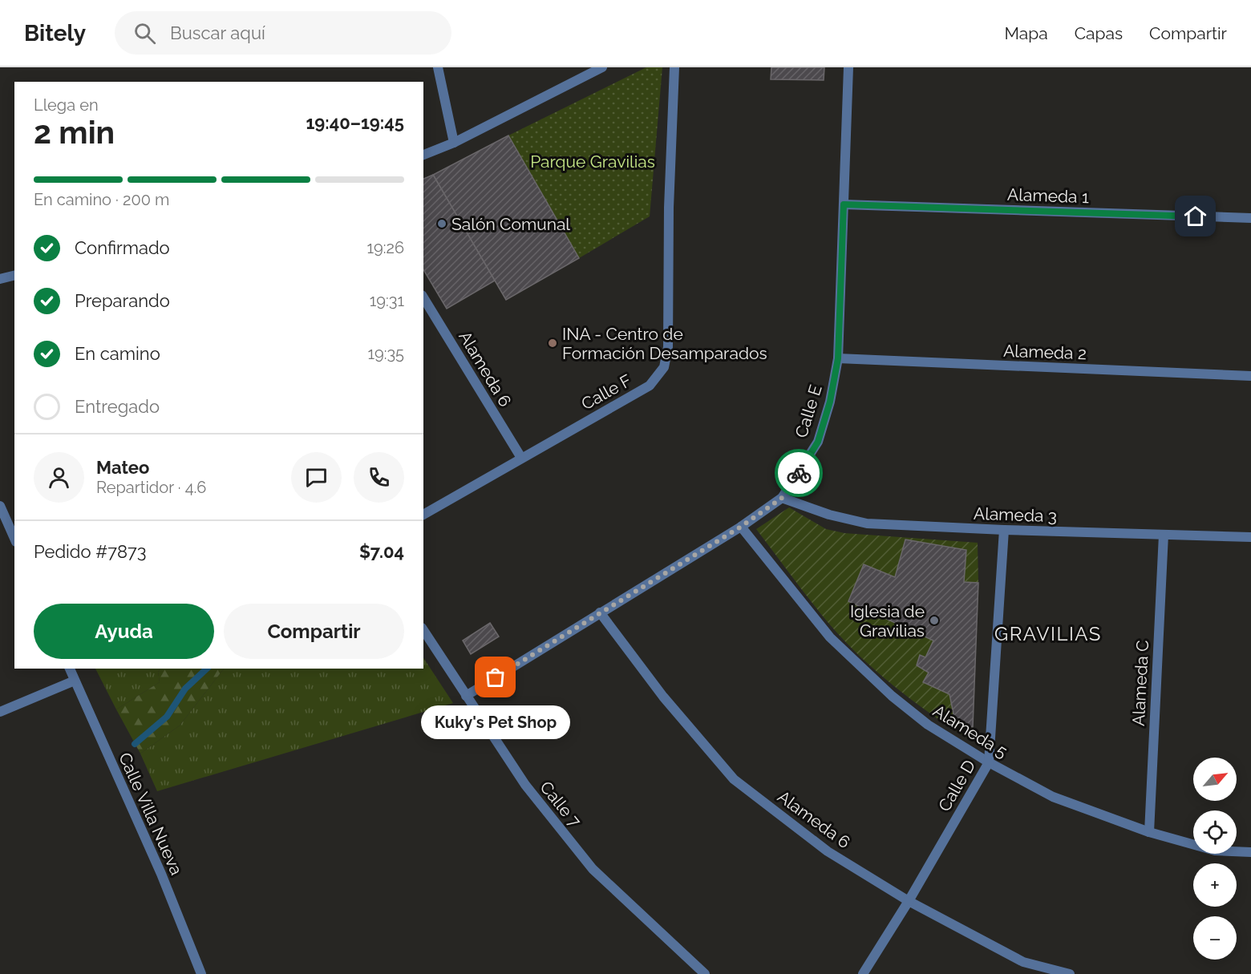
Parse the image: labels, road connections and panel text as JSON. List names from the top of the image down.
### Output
{
  "streets": {
    "street": [
      "Alameda 1",
      "Alameda 2",
      "Alameda 6",
      "Calle F",
      "Calle E",
      "Alameda 3",
      "Alameda C",
      "Alameda 5",
      "Calle D",
      "Calle 7",
      "Calle Villa Nueva"
    ]
  },
  "crossings": [
    ["Alameda 1", "Calle E"],
    ["Alameda 2", "Calle E"],
    ["Alameda 6", "Calle F"],
    ["Alameda 6", "Calle E"],
    ["Alameda 6", "Calle D"],
    ["Calle E", "Alameda 3"],
    ["Calle E", "Alameda 5"],
    ["Calle E", "Calle 7"],
    ["Alameda 3", "Alameda C"],
    ["Alameda 3", "Calle D"],
    ["Alameda C", "Alameda 5"],
    ["Alameda 5", "Calle D"]
  ],
  "districts": ["GRAVILIAS"],
  "parks": ["Parque Gravilias"],
  "places": [
    "Salón Comunal",
    "INA - Centro de Formación Desamparados",
    "Iglesia de Gravilias",
    "Kuky's Pet Shop"
  ],
  "north": "top right",
  "page": {
    "header": "Bitely",
    "search": "Buscar aquí",
    "nav": ["Mapa", "Capas", "Compartir"],
    "heading": ["2 min", "Llega en", "19:40–19:45"],
    "panel": [
      "Mateo",
      "Repartidor · 4.6",
      "Pedido #7873",
      "$7.04"
    ],
    "bar": "En camino · 200 m",
    "list": [
      ["Confirmado", "19:26"],
      ["Preparando", "19:31"],
      ["En camino", "19:35"],
      "Entregado"
    ],
    "buttons": ["Ayuda", "Compartir"],
    "bubble": "Kuky's Pet Shop",
    "map_buttons": ["+", "−"]
  }
}
